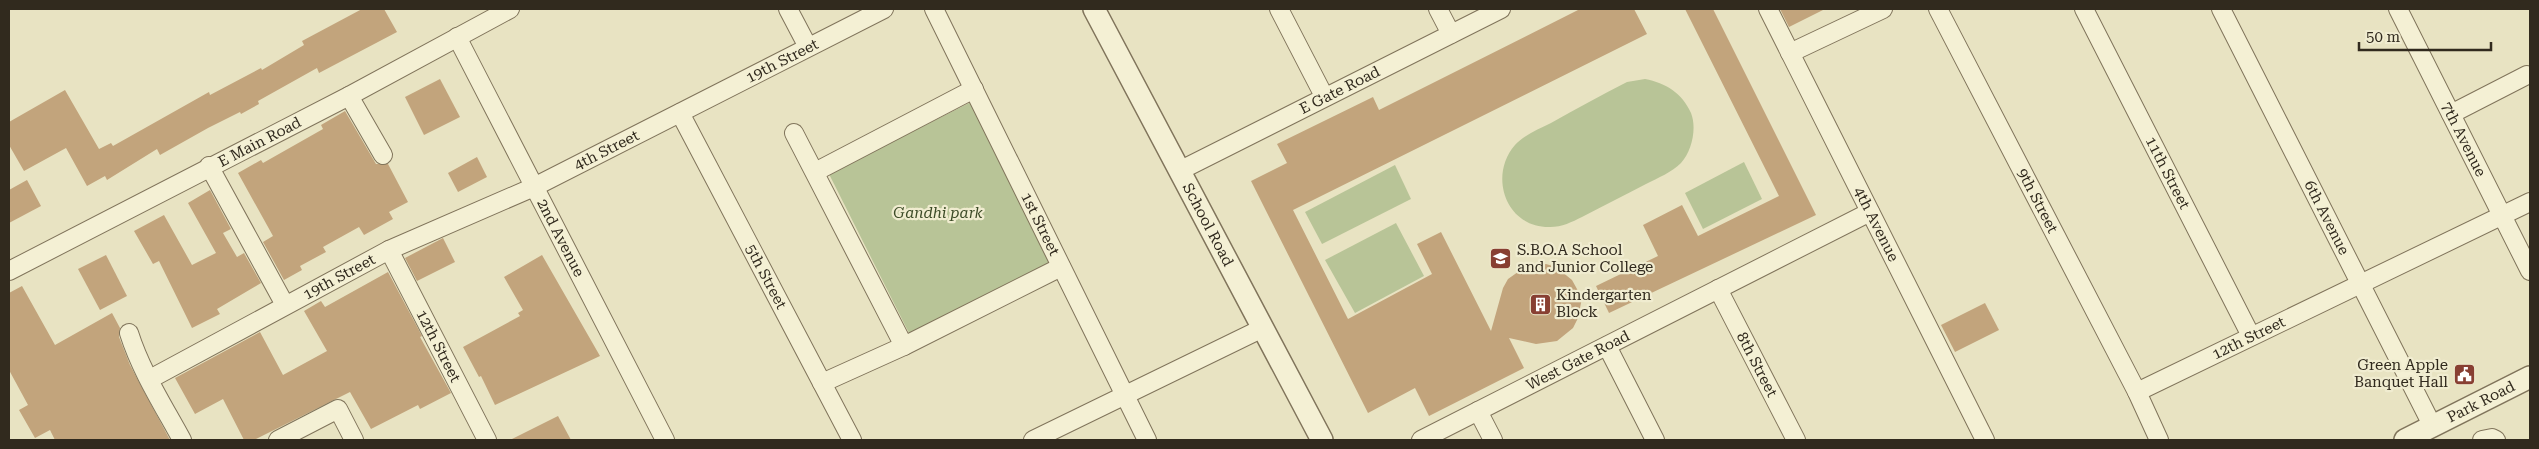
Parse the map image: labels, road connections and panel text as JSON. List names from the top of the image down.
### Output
{
  "streets": {
    "street": [
      "19th Street",
      "E Gate Road",
      "E Main Road",
      "7th Avenue",
      "4th Street",
      "11th Street",
      "9th Street",
      "6th Avenue",
      "School Road",
      "4th Avenue",
      "1st Street",
      "2nd Avenue",
      "5th Street",
      "12th Street",
      "West Gate Road",
      "8th Street",
      "Park Road"
    ]
  },
  "crossings": [
    ["19th Street", "4th Street"],
    ["19th Street", "2nd Avenue"],
    ["19th Street", "5th Street"],
    ["19th Street", "12th Street"],
    ["E Gate Road", "School Road"],
    ["E Main Road", "2nd Avenue"],
    ["7th Avenue", "12th Street"],
    ["4th Street", "2nd Avenue"],
    ["4th Street", "5th Street"],
    ["11th Street", "12th Street"],
    ["9th Street", "12th Street"],
    ["6th Avenue", "12th Street"],
    ["6th Avenue", "Park Road"],
    ["4th Avenue", "West Gate Road"],
    ["West Gate Road", "8th Street"]
  ],
  "parks": ["Gandhi park"],
  "places": {
    "school or university": ["S.B.O.A School and Junior College"],
    "building": ["Kindergarten Block"],
    "public building": ["Green Apple Banquet Hall"]
  },
  "scale_bar": "50 m"
}
